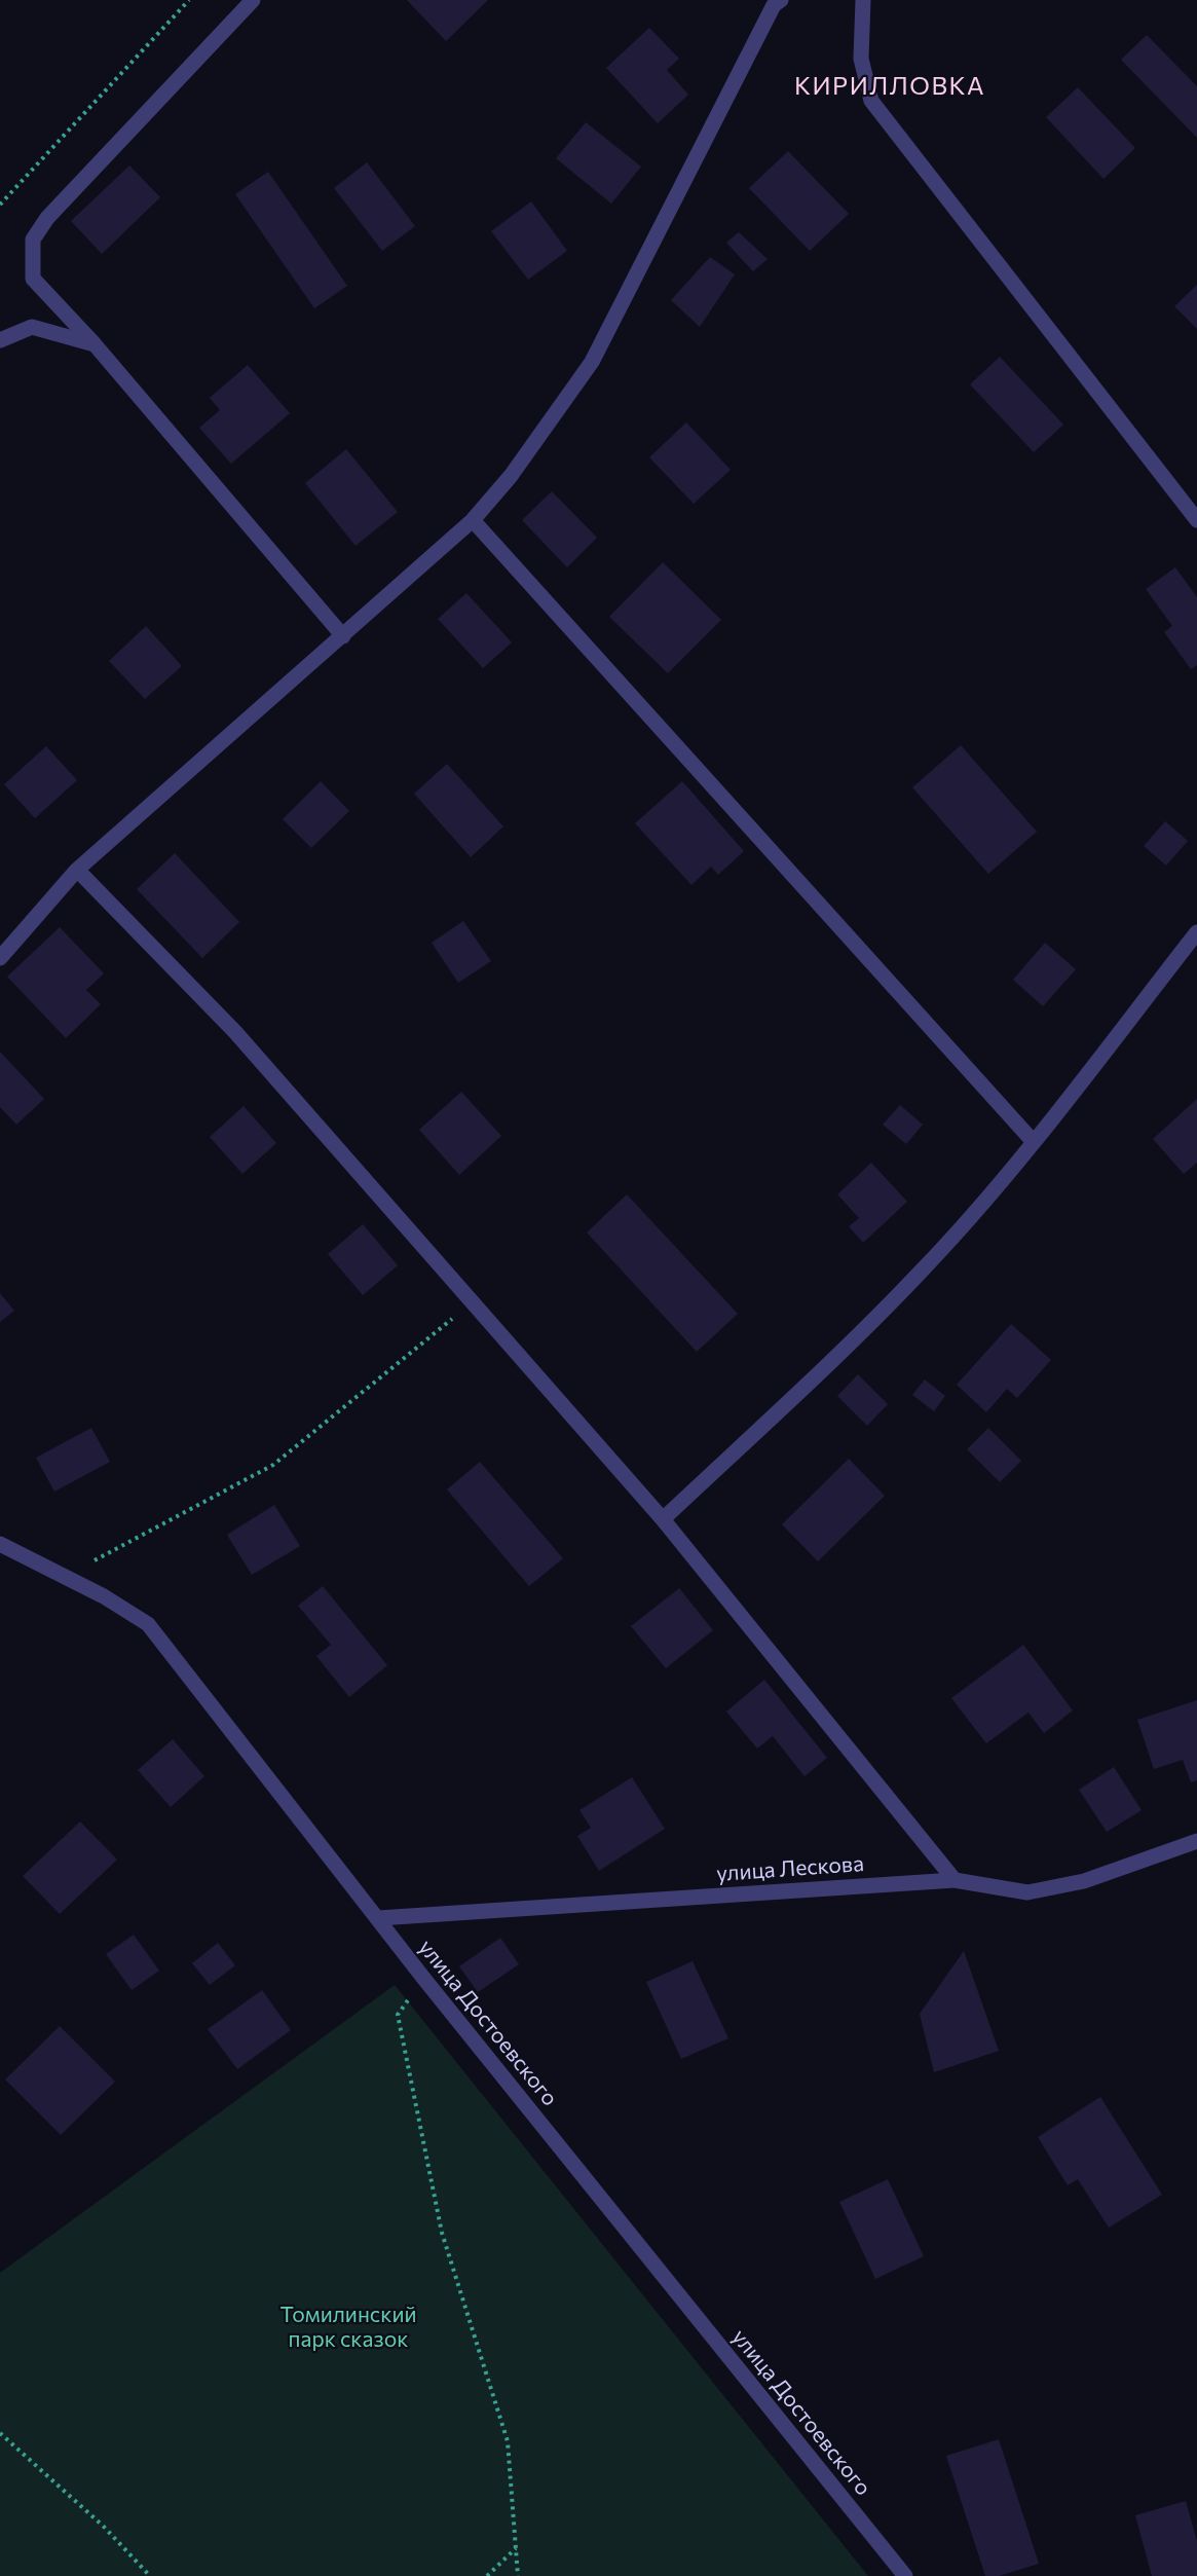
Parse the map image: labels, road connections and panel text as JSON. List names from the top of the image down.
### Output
{
  "streets": {
    "street": ["улица Лескова", "улица Достоевского"]
  },
  "crossings": [
    ["улица Лескова", "улица Достоевского"]
  ],
  "districts": ["КИРИЛЛОВКА"],
  "parks": ["Томилинский парк сказок"]
}
